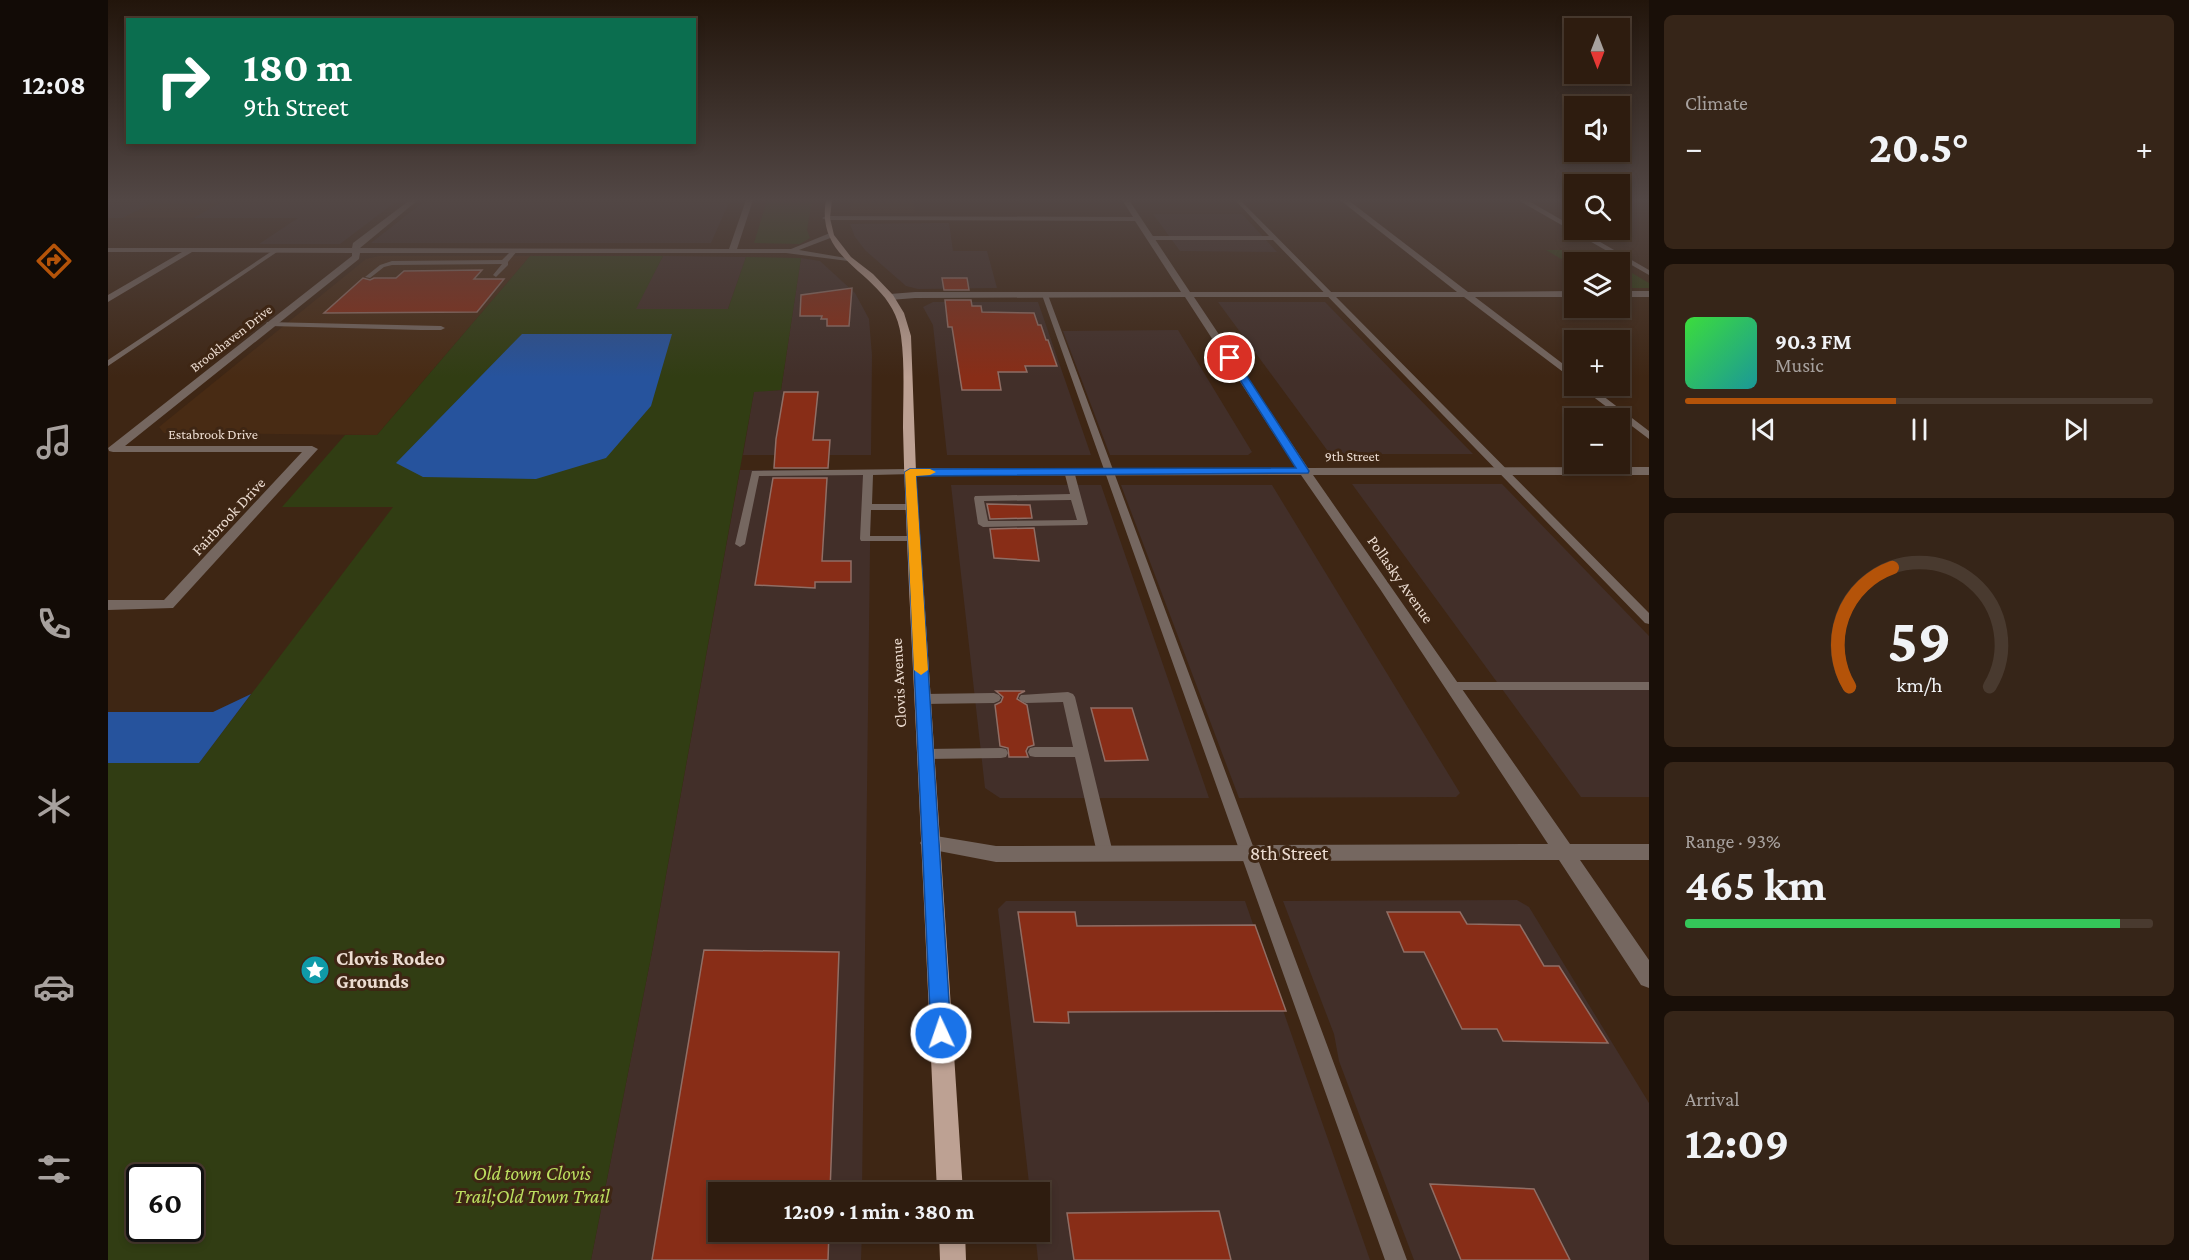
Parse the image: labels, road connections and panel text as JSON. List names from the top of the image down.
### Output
{
  "streets": {
    "main road": ["Clovis Avenue"],
    "street": [
      "Brookhaven Drive",
      "Estabrook Drive",
      "9th Street",
      "Fairbrook Drive",
      "Pollasky Avenue",
      "8th Street"
    ]
  },
  "crossings": [
    ["Brookhaven Drive", "Estabrook Drive"],
    ["Estabrook Drive", "Fairbrook Drive"],
    ["9th Street", "Pollasky Avenue"],
    ["9th Street", "Clovis Avenue"],
    ["Pollasky Avenue", "8th Street"],
    ["Clovis Avenue", "8th Street"]
  ],
  "parks": ["Old town Clovis Trail;Old Town Trail"],
  "places": {
    "place": ["Clovis Rodeo Grounds"]
  },
  "north": "bottom",
  "page": {
    "tabs": "12:08",
    "tile": [
      "Climate",
      ["Range · 93%", "465 km"],
      ["Arrival", "12:09"]
    ],
    "map_buttons": ["+", "−"],
    "turn": ["180 m", "9th Street"],
    "heat": ["−", "20.5°", "+"],
    "song": ["90.3 FM", "Music"],
    "limit": "60",
    "trip": "12:09 · 1 min · 380 m",
    "gauge": ["59", "km/h"]
  }
}
